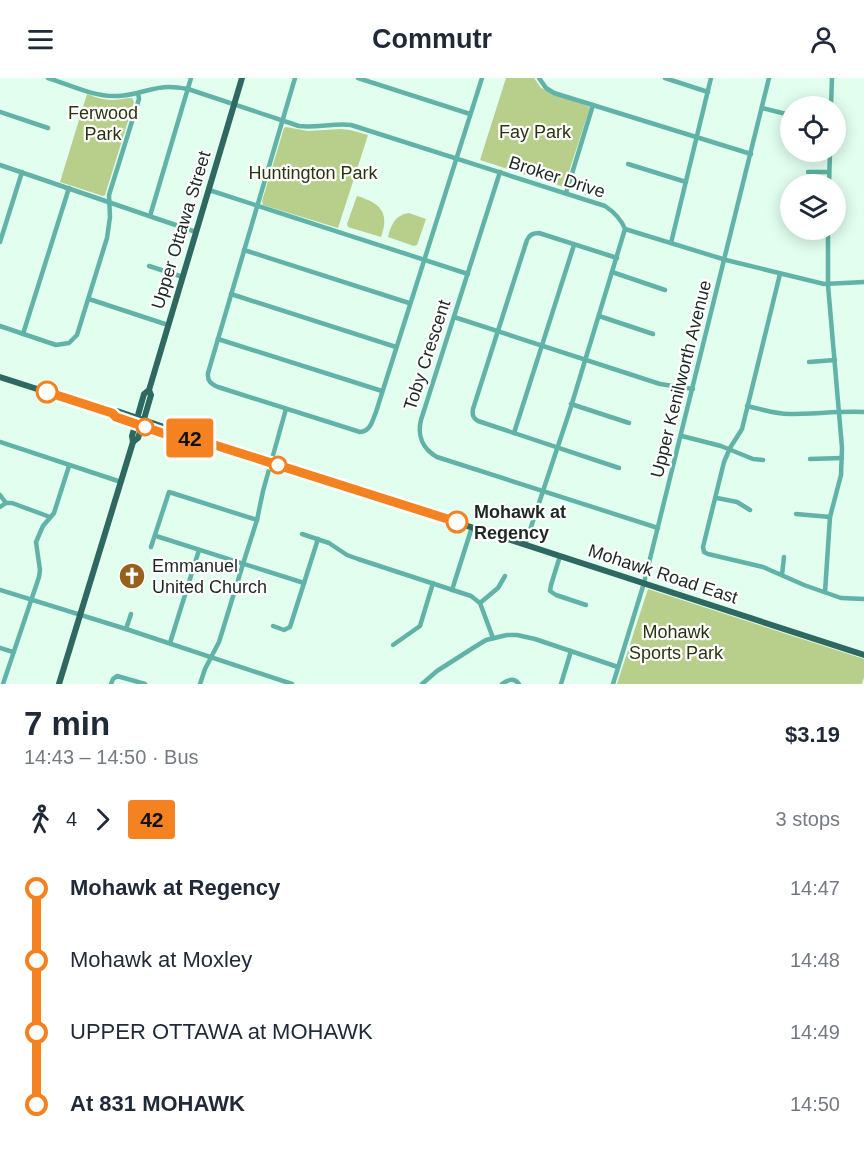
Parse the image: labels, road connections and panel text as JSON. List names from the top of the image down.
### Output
{
  "streets": {
    "main road": ["Upper Ottawa Street", "Mohawk Road East"],
    "street": ["Broker Drive", "Toby Crescent", "Upper Kenilworth Avenue"]
  },
  "crossings": [
    ["Broker Drive", "Upper Ottawa Street"],
    ["Broker Drive", "Toby Crescent"],
    ["Upper Ottawa Street", "Mohawk Road East"],
    ["Toby Crescent", "Upper Kenilworth Avenue"],
    ["Upper Kenilworth Avenue", "Mohawk Road East"]
  ],
  "parks": [
    "Ferwood Park",
    "Fay Park",
    "Huntington Park",
    "Mohawk Sports Park"
  ],
  "places": {
    "other": ["Mohawk at Regency"],
    "church": ["Emmanuel United Church"]
  },
  "lines": ["bus line 42"],
  "page": {
    "header": "Commutr",
    "on_map": "42",
    "heading": ["7 min", "14:43 – 14:50 · Bus", "$3.19"],
    "legs": ["4", "42", "3 stops"],
    "list": [
      {
        "name": "Mohawk at Regency",
        "value": "14:47"
      },
      {
        "name": "Mohawk at Moxley",
        "value": "14:48"
      },
      {
        "name": "UPPER OTTAWA at MOHAWK",
        "value": "14:49"
      },
      {
        "name": "At 831 MOHAWK",
        "value": "14:50"
      }
    ]
  }
}
